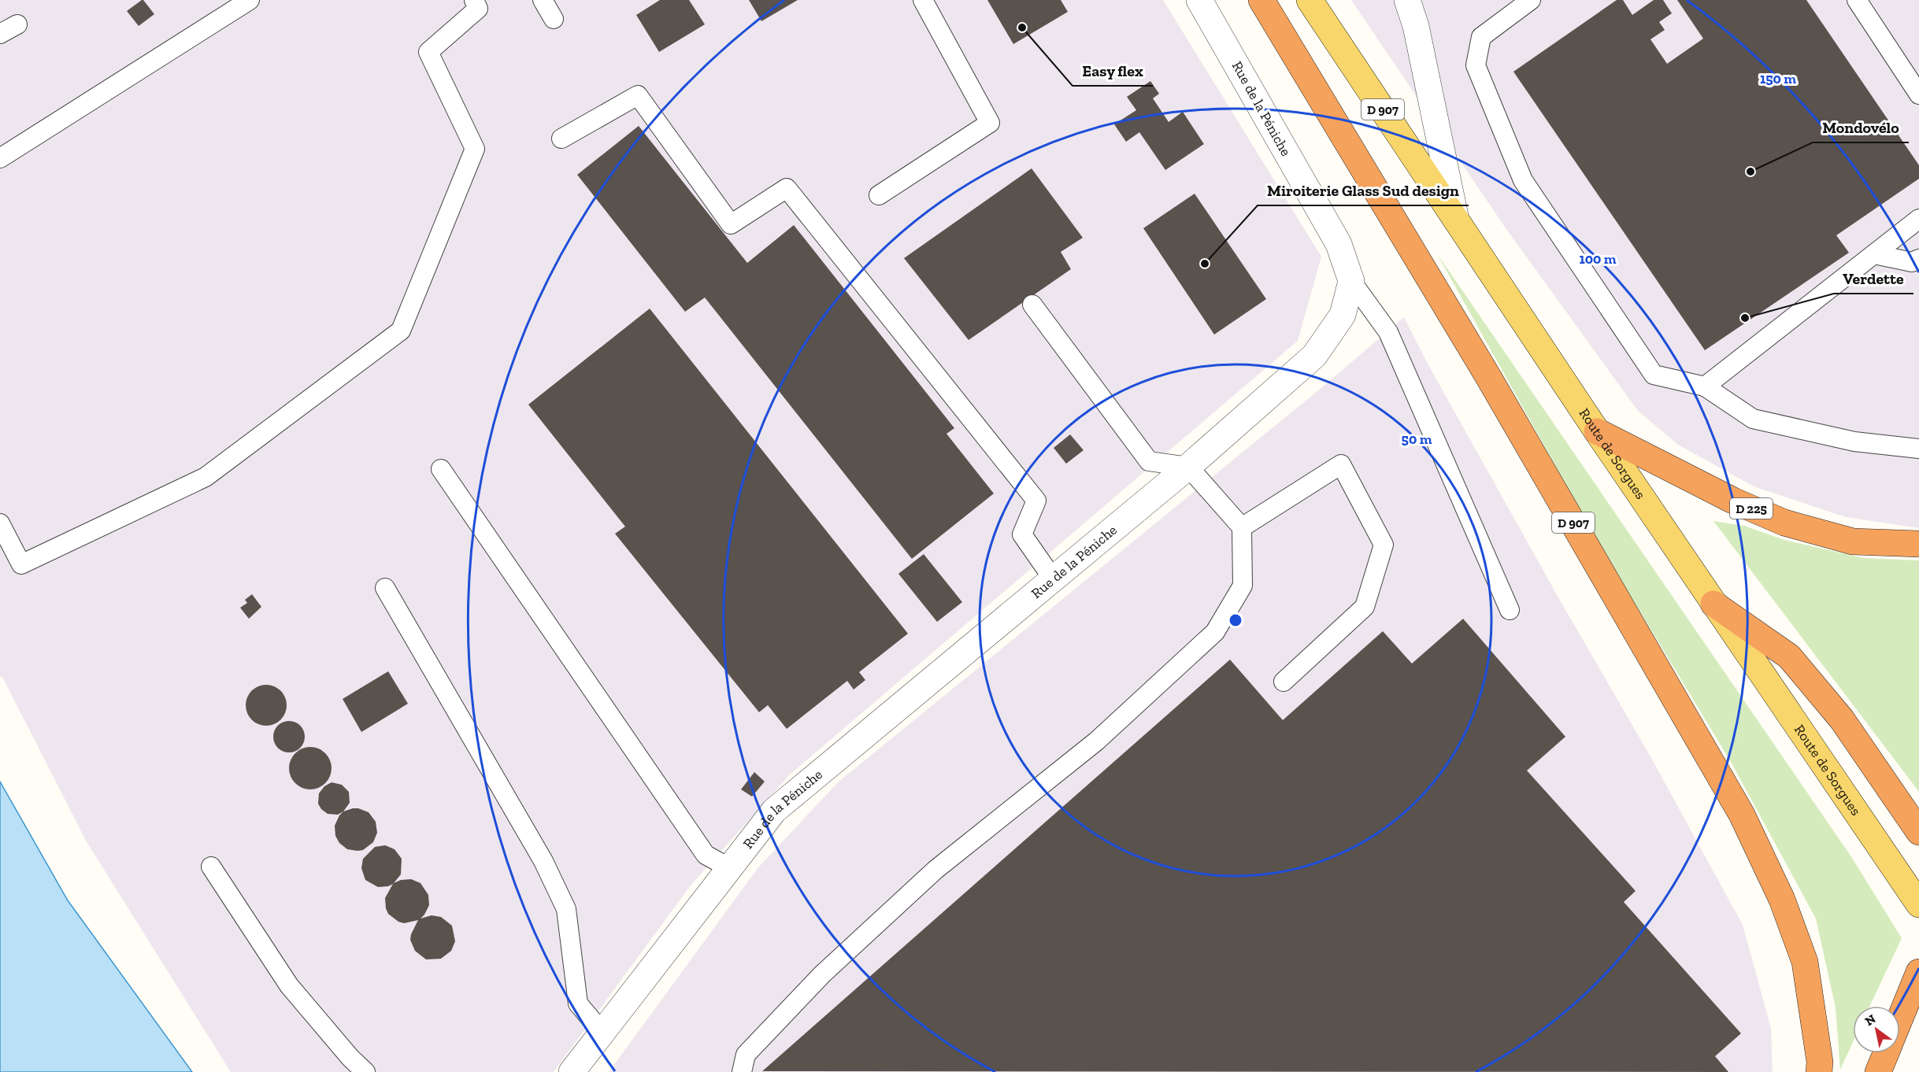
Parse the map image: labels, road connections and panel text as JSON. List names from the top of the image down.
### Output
{
  "streets": {
    "highway": ["D 907", "D 225"],
    "main road": ["Route de Sorgues"],
    "street": ["Rue de la Péniche"]
  },
  "crossings": [
    ["D 907", "Route de Sorgues"],
    ["Route de Sorgues", "D 225"]
  ],
  "places": [
    "Easy flex",
    "Mondovélo",
    "Miroiterie Glass Sud design",
    "Verdette"
  ],
  "north": "top left",
  "rings": ["150 m", "100 m", "50 m"]
}
